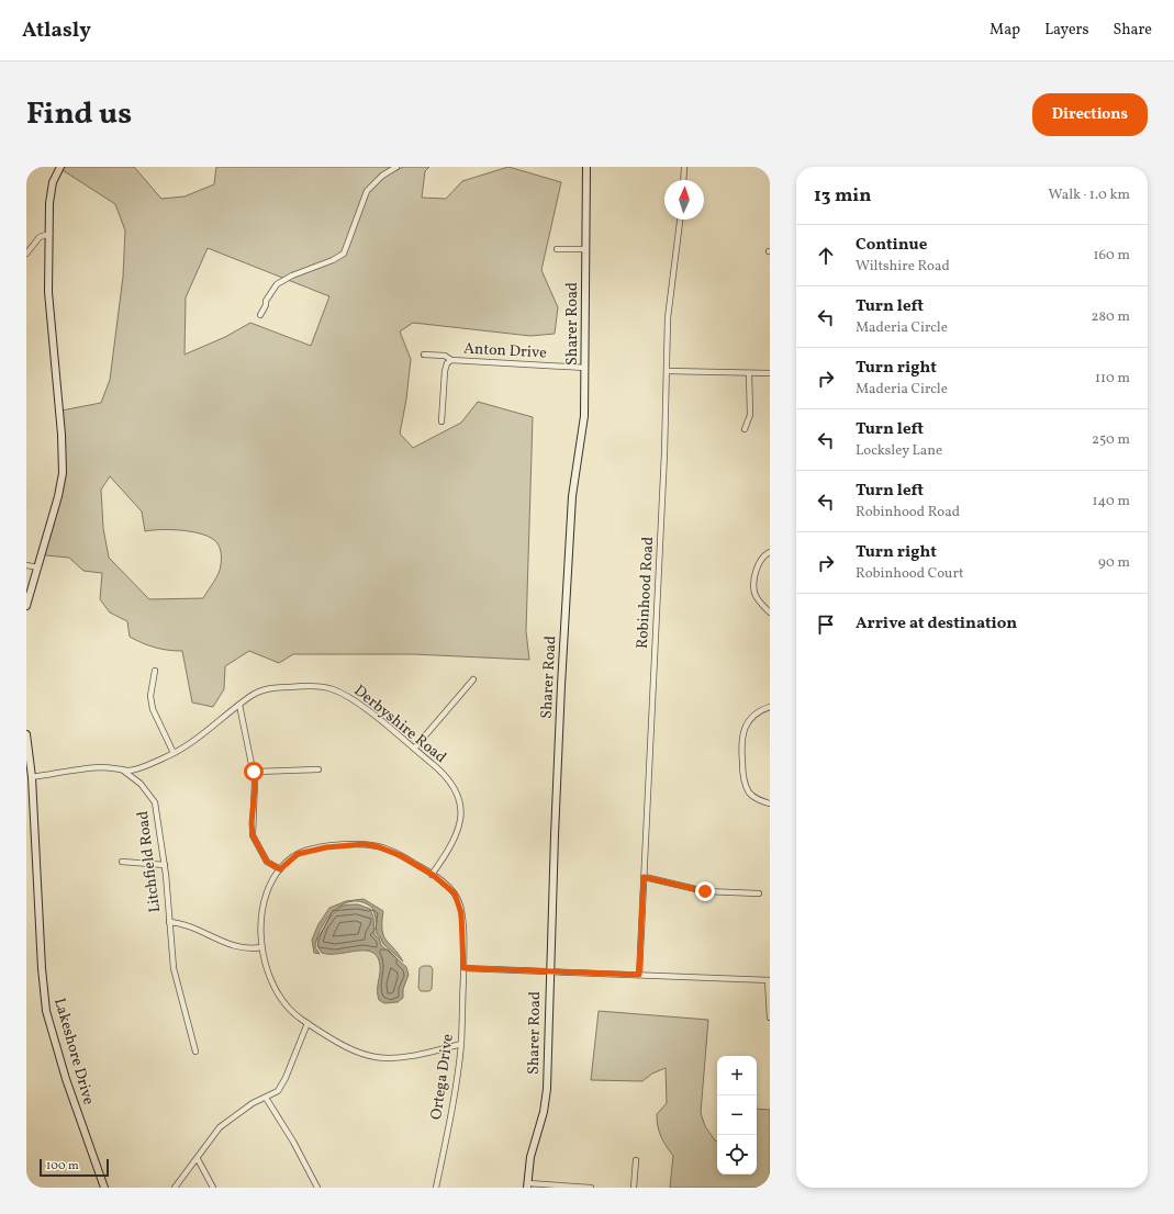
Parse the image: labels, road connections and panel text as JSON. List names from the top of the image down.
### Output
{
  "streets": {
    "street": [
      "Sharer Road",
      "Anton Drive",
      "Robinhood Road",
      "Derbyshire Road",
      "Litchfield Road",
      "Lakeshore Drive",
      "Ortega Drive"
    ]
  },
  "crossings": [
    ["Sharer Road", "Anton Drive"],
    ["Derbyshire Road", "Litchfield Road"],
    ["Derbyshire Road", "Ortega Drive"]
  ],
  "scale_bar": "100 m",
  "north": "top",
  "page": {
    "header": "Atlasly",
    "nav": ["Map", "Layers", "Share"],
    "title": "Find us",
    "buttons": "Directions",
    "heading": ["13 min", "Walk · 1.0 km"],
    "list": [
      ["Continue", "Wiltshire Road", "160 m"],
      ["Turn left", "Maderia Circle", "280 m"],
      ["Turn right", "Maderia Circle", "110 m"],
      ["Turn left", "Locksley Lane", "250 m"],
      ["Turn left", "Robinhood Road", "140 m"],
      ["Turn right", "Robinhood Court", "90 m"],
      "Arrive at destination"
    ],
    "map_buttons": ["+", "−"],
    "scale": "100 m"
  }
}
